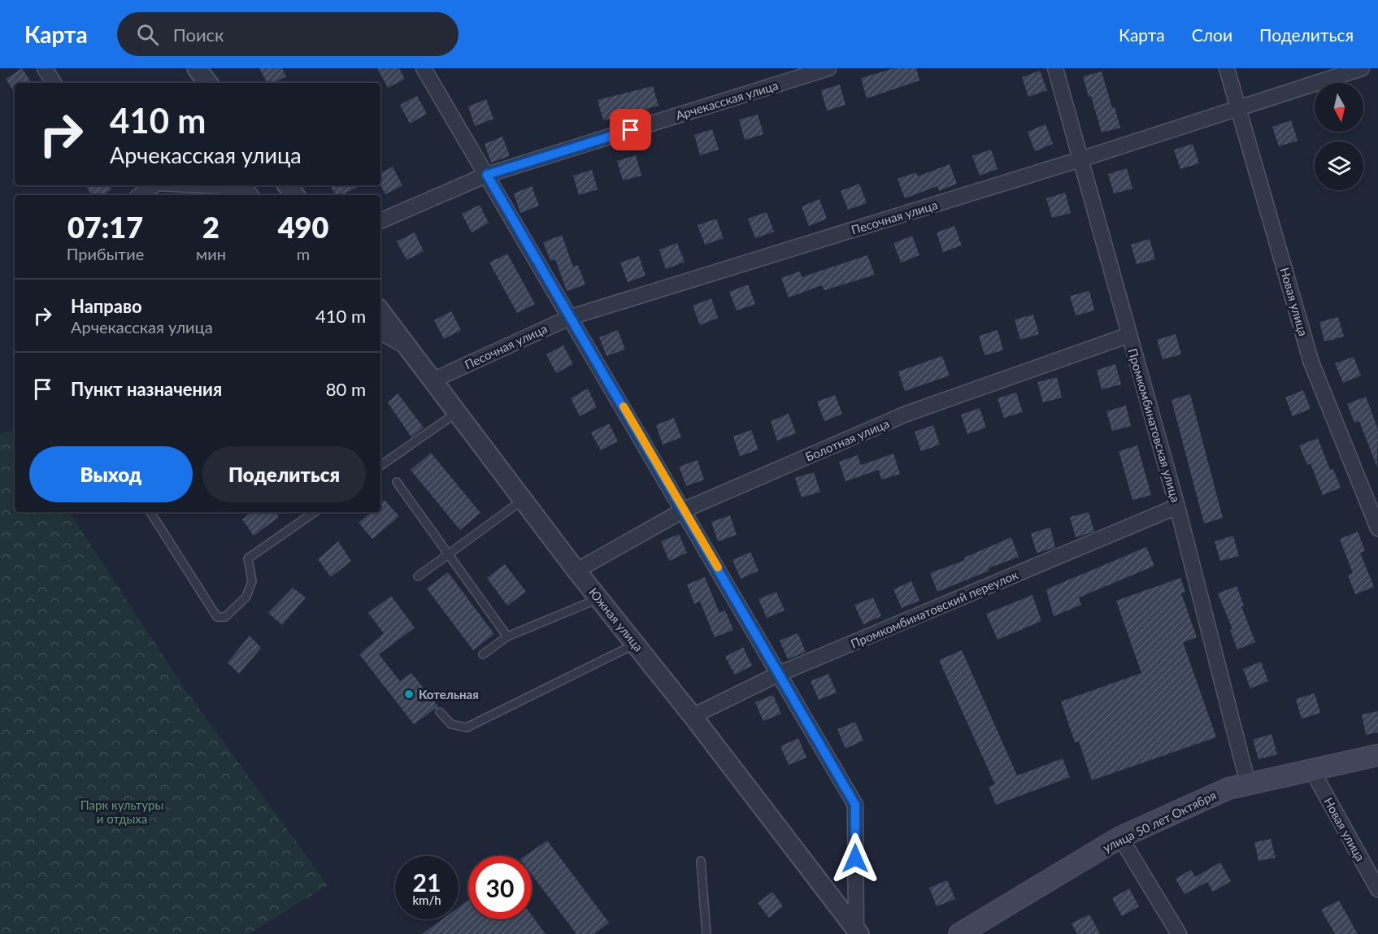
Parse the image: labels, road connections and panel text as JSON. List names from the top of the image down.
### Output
{
  "streets": {
    "main road": ["улица 50 лет Октября"],
    "street": [
      "Арчекасская улица",
      "Песочная улица",
      "Новая улица",
      "Промкомбинатовская улица",
      "Болотная улица",
      "Промкомбинатовский переулок",
      "Южная улица"
    ]
  },
  "crossings": [
    ["Песочная улица", "Новая улица"],
    ["Песочная улица", "Промкомбинатовская улица"],
    ["Песочная улица", "Южная улица"],
    ["Новая улица", "улица 50 лет Октября"],
    ["Промкомбинатовская улица", "Болотная улица"],
    ["Промкомбинатовская улица", "Промкомбинатовский переулок"],
    ["Промкомбинатовская улица", "улица 50 лет Октября"],
    ["Болотная улица", "Южная улица"],
    ["Промкомбинатовский переулок", "Южная улица"]
  ],
  "parks": ["Парк культуры и отдыха"],
  "places": ["Котельная"],
  "north": "bottom",
  "page": {
    "header": "Карта",
    "search": "Поиск",
    "nav": ["Карта", "Слои", "Поделиться"],
    "turn": ["410 m", "Арчекасская улица"],
    "eta": [
      "07:17",
      "Прибытие",
      "2",
      "мин",
      "490",
      "m"
    ],
    "list": [
      {
        "name": "Направо",
        "note": "Арчекасская улица",
        "value": "410 m"
      },
      {
        "name": "Пункт назначения",
        "value": "80 m"
      }
    ],
    "buttons": ["Выход", "Поделиться"],
    "speed": "21 km/h",
    "limit": "30"
  }
}
